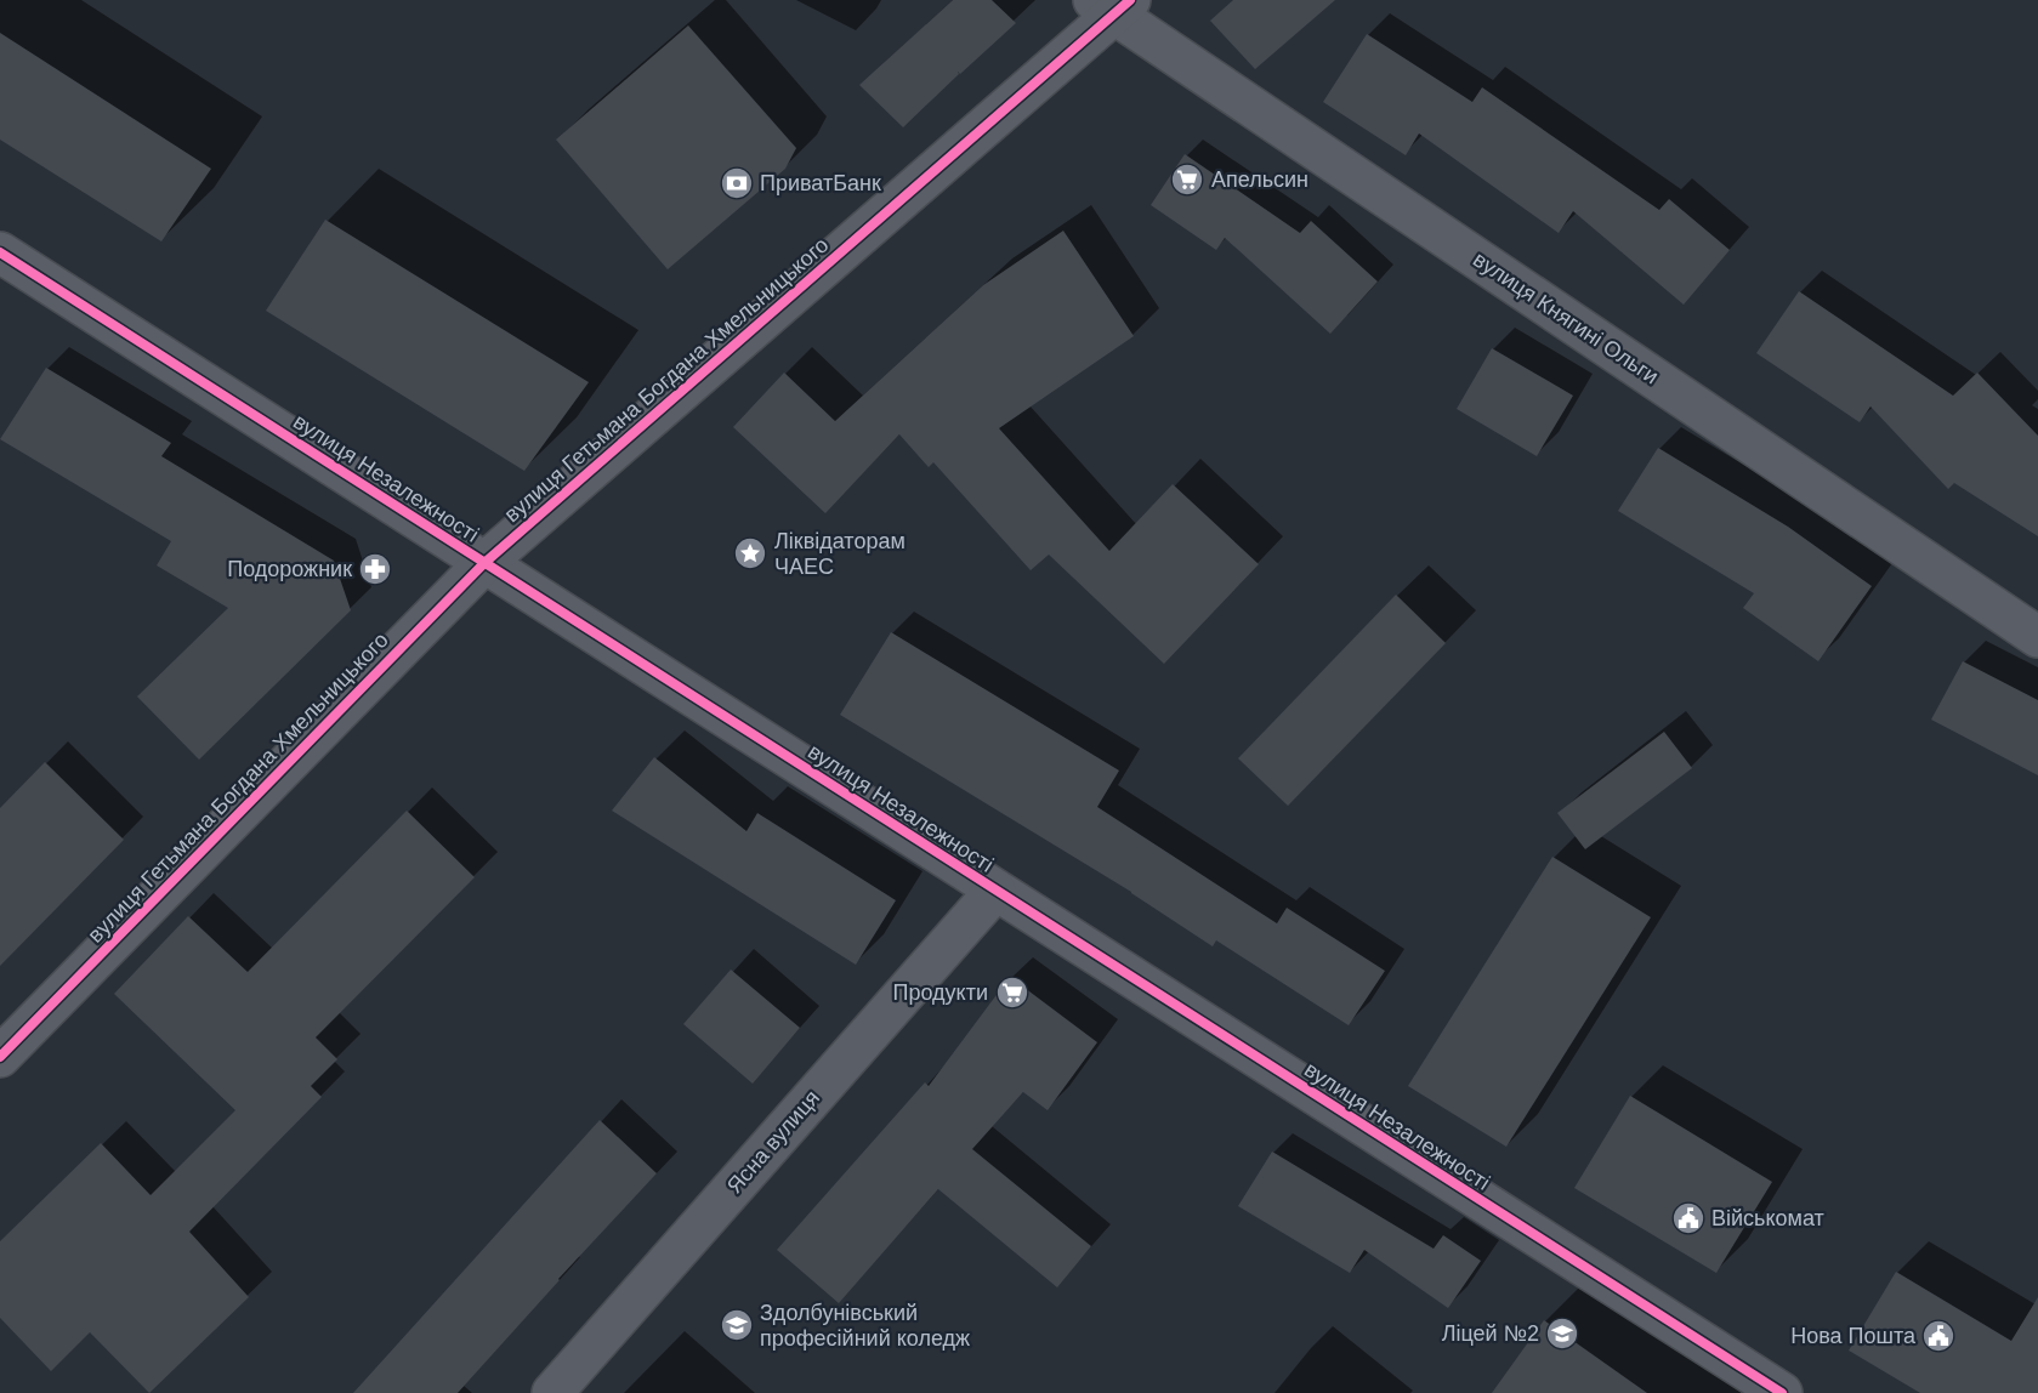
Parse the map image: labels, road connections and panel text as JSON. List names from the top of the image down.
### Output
{
  "streets": {
    "street": [
      "вулиця Княгині Ольги",
      "вулиця Гетьмана Богдана Хмельницького",
      "вулиця Незалежності",
      "Ясна вулиця"
    ]
  },
  "crossings": [
    ["вулиця Княгині Ольги", "вулиця Гетьмана Богдана Хмельницького"],
    ["вулиця Гетьмана Богдана Хмельницького", "вулиця Незалежності"],
    ["вулиця Незалежності", "Ясна вулиця"]
  ],
  "places": {
    "supermarket": ["Апельсин", "Продукти"],
    "bank": ["ПриватБанк"],
    "place": ["Ліквідаторам ЧАЕС"],
    "pharmacy": ["Подорожник"],
    "public building": ["Вiйськомат", "Нова Пошта"],
    "school or university": ["Здолбунівський професійний коледж", "Ліцей №2"]
  }
}
